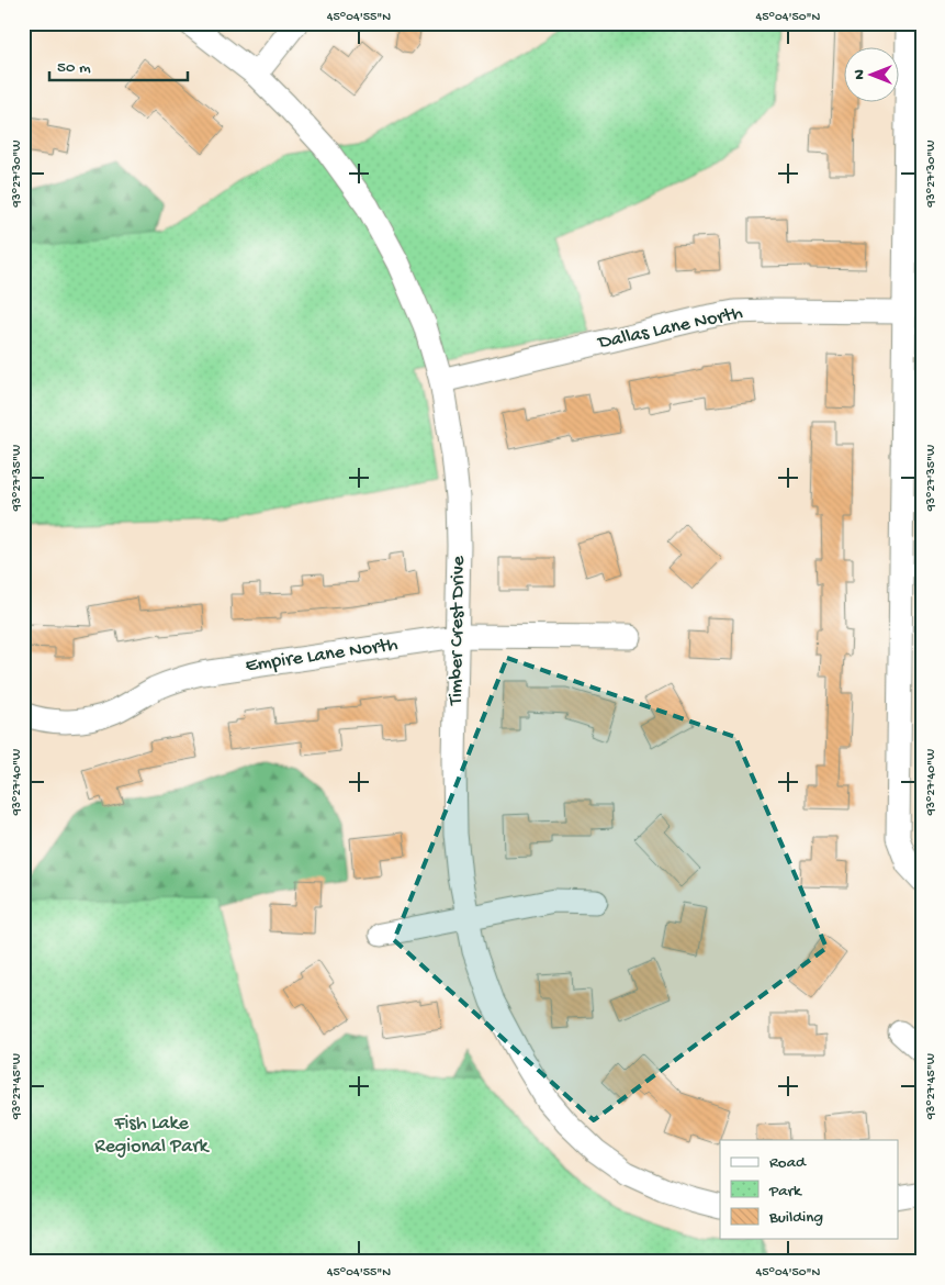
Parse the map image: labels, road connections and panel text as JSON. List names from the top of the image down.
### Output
{
  "streets": {
    "street": ["Dallas Lane North", "Timber Crest Drive", "Empire Lane North"]
  },
  "crossings": [
    ["Dallas Lane North", "Timber Crest Drive"],
    ["Timber Crest Drive", "Empire Lane North"]
  ],
  "parks": ["Fish Lake Regional Park"],
  "legend": ["Road", "Park", "Building"],
  "scale_bar": "50 m",
  "north": "left",
  "coordinates": [
    "45°04'55\"N",
    "45°04'50\"N",
    "93°27'30\"W",
    "93°27'35\"W",
    "93°27'40\"W",
    "93°27'45\"W"
  ]
}
